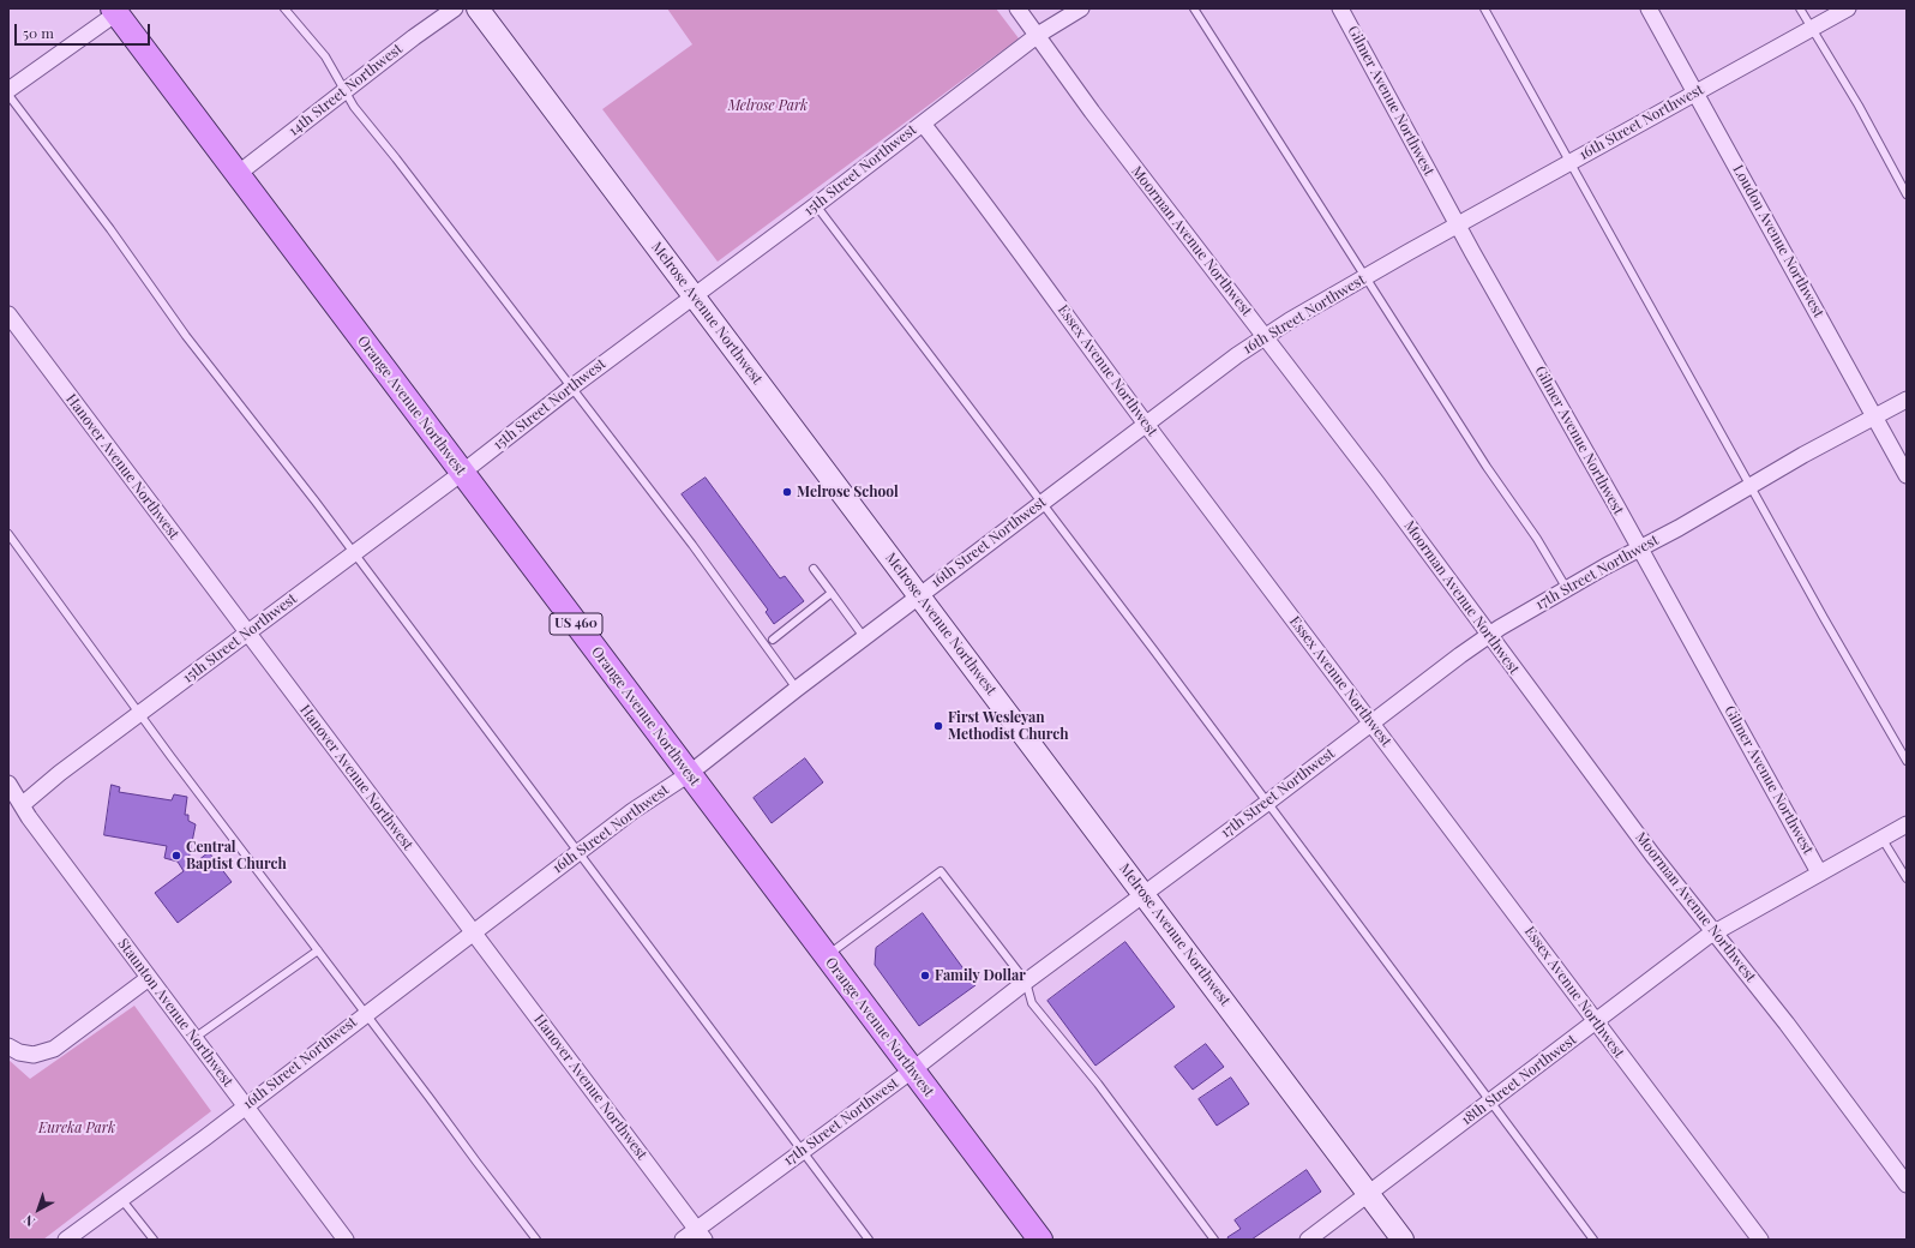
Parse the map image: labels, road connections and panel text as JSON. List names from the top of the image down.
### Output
{
  "streets": {
    "main road": ["Orange Avenue Northwest", "US 460"],
    "street": [
      "14th Street Northwest",
      "Gilmer Avenue Northwest",
      "16th Street Northwest",
      "15th Street Northwest",
      "Moorman Avenue Northwest",
      "Loudon Avenue Northwest",
      "Melrose Avenue Northwest",
      "Essex Avenue Northwest",
      "Hanover Avenue Northwest",
      "17th Street Northwest",
      "Staunton Avenue Northwest",
      "18th Street Northwest"
    ]
  },
  "crossings": [
    ["14th Street Northwest", "Orange Avenue Northwest"],
    ["Gilmer Avenue Northwest", "16th Street Northwest"],
    ["Gilmer Avenue Northwest", "17th Street Northwest"],
    ["Gilmer Avenue Northwest", "18th Street Northwest"],
    ["16th Street Northwest", "Moorman Avenue Northwest"],
    ["16th Street Northwest", "Loudon Avenue Northwest"],
    ["16th Street Northwest", "Melrose Avenue Northwest"],
    ["16th Street Northwest", "Essex Avenue Northwest"],
    ["16th Street Northwest", "Orange Avenue Northwest"],
    ["16th Street Northwest", "Hanover Avenue Northwest"],
    ["16th Street Northwest", "Staunton Avenue Northwest"],
    ["15th Street Northwest", "Moorman Avenue Northwest"],
    ["15th Street Northwest", "Melrose Avenue Northwest"],
    ["15th Street Northwest", "Essex Avenue Northwest"],
    ["15th Street Northwest", "Orange Avenue Northwest"],
    ["15th Street Northwest", "Hanover Avenue Northwest"],
    ["15th Street Northwest", "Staunton Avenue Northwest"],
    ["Moorman Avenue Northwest", "17th Street Northwest"],
    ["Moorman Avenue Northwest", "18th Street Northwest"],
    ["Loudon Avenue Northwest", "17th Street Northwest"],
    ["Melrose Avenue Northwest", "17th Street Northwest"],
    ["Melrose Avenue Northwest", "18th Street Northwest"],
    ["Essex Avenue Northwest", "17th Street Northwest"],
    ["Essex Avenue Northwest", "18th Street Northwest"],
    ["Orange Avenue Northwest", "17th Street Northwest"],
    ["Hanover Avenue Northwest", "17th Street Northwest"]
  ],
  "parks": ["Melrose Park", "Eureka Park"],
  "places": [
    "Melrose School",
    "First Wesleyan Methodist Church",
    "Central Baptist Church",
    "Family Dollar"
  ],
  "scale_bar": "50 m",
  "north": "bottom left"
}
